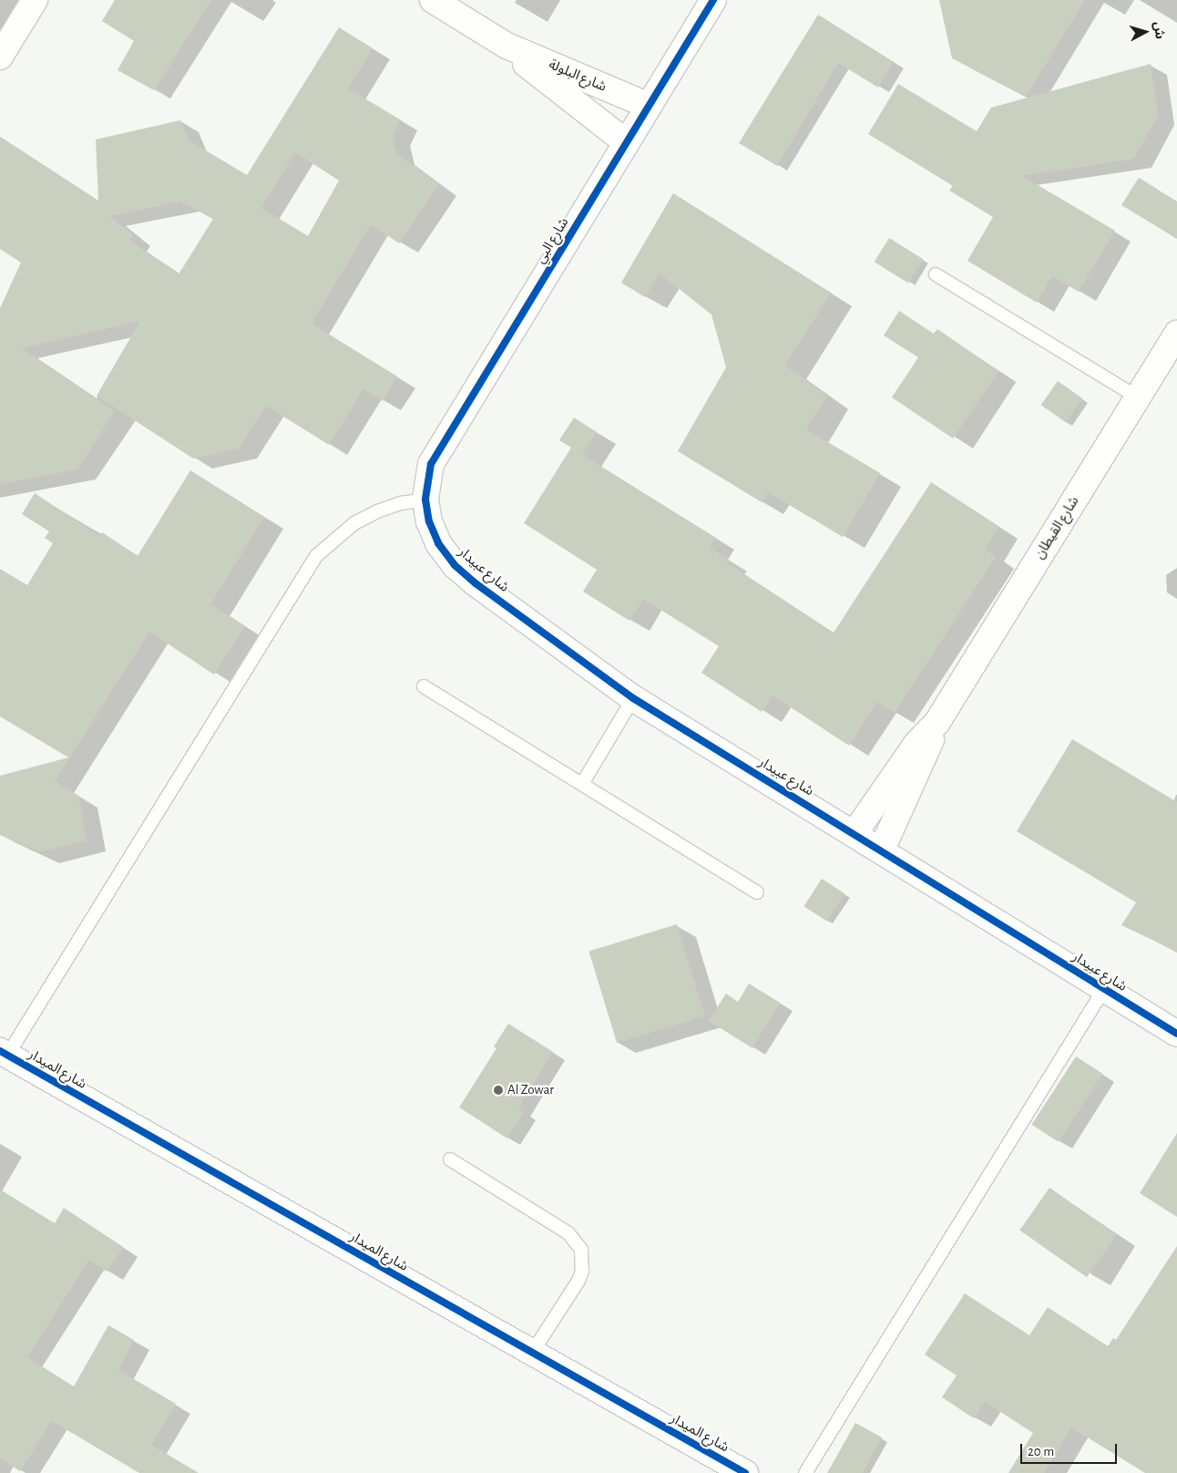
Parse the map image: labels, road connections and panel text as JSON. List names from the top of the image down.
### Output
{
  "streets": {
    "street": [
      "شارع البلولة",
      "شارع البي",
      "شارع القيطان",
      "شارع عبيدار",
      "شارع الميدار"
    ]
  },
  "crossings": [
    ["شارع البلولة", "شارع البي"],
    ["شارع البي", "شارع عبيدار"],
    ["شارع القيطان", "شارع عبيدار"]
  ],
  "places": ["Al Zowar"],
  "scale_bar": "20 m",
  "north": "right"
}
